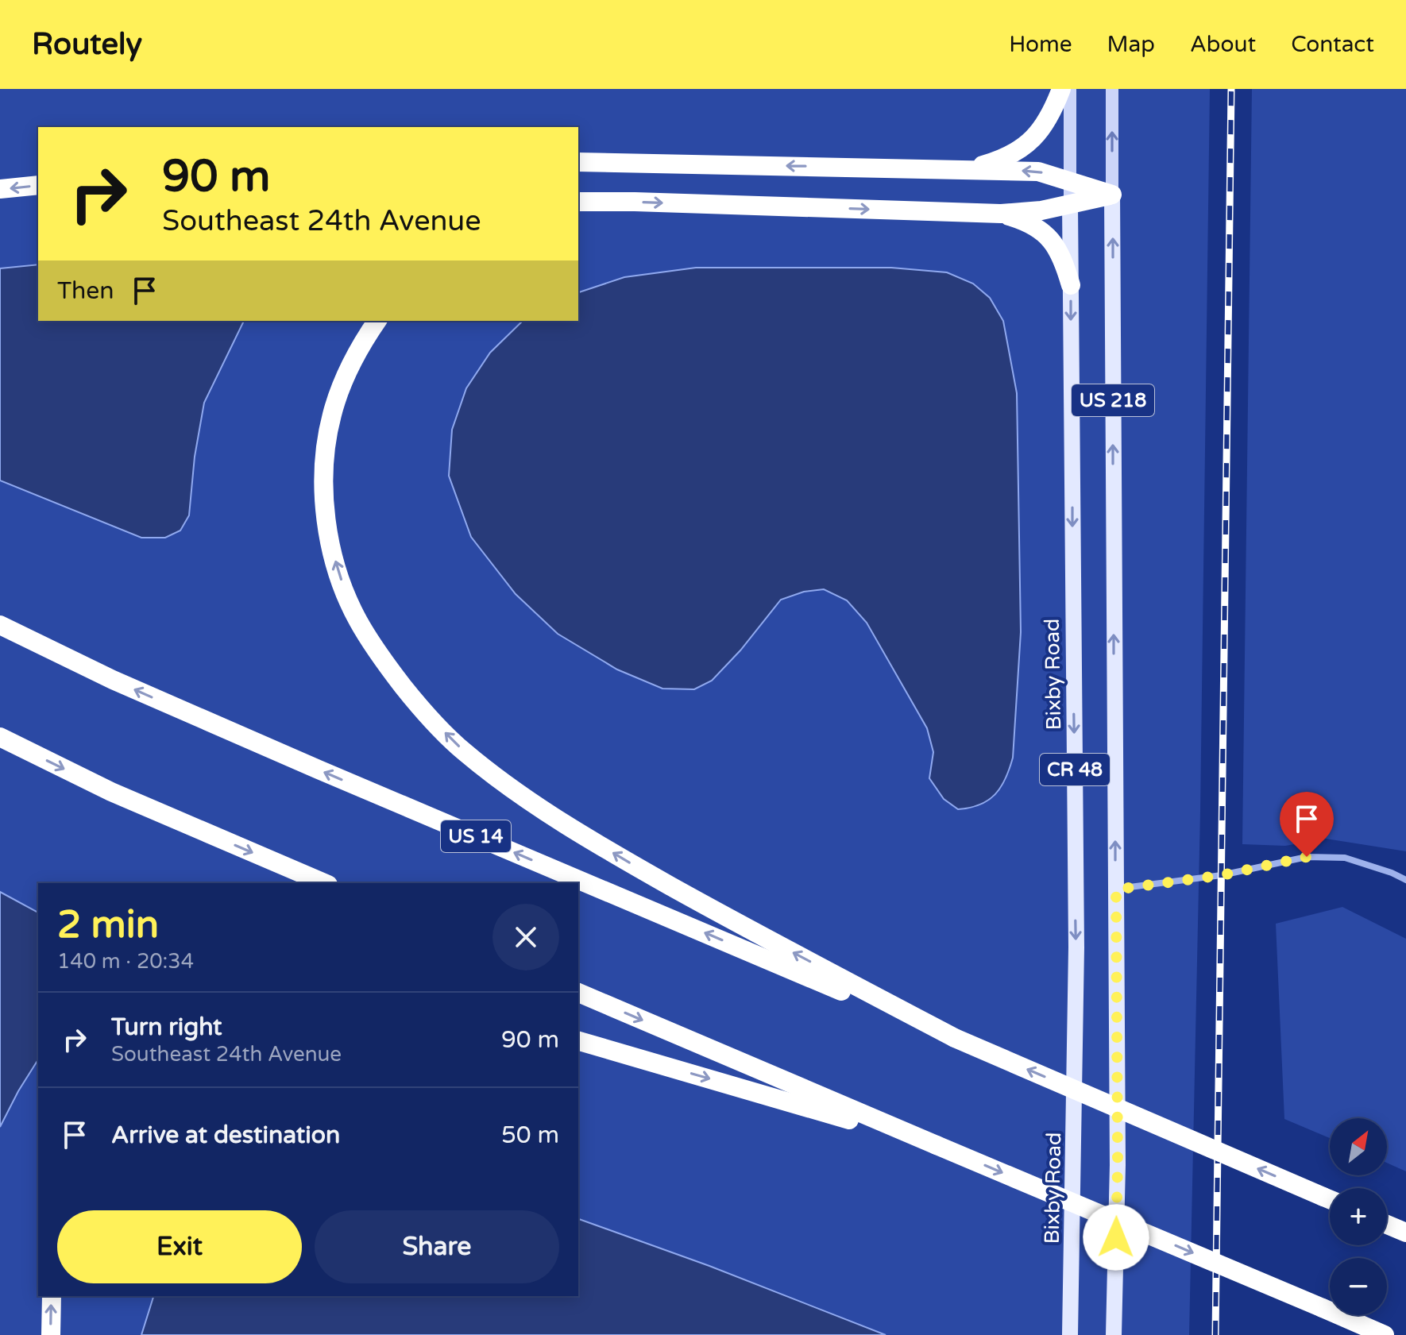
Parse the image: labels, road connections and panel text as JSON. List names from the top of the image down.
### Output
{
  "streets": {
    "highway": ["US 14"],
    "main road": ["US 218", "Bixby Road", "CR 48"]
  },
  "north": "top right",
  "page": {
    "header": "Routely",
    "nav": [
      "Home",
      "Map",
      "About",
      "Contact"
    ],
    "turn": ["90 m", "Southeast 24th Avenue"],
    "then": "Then",
    "heading": ["2 min", "140 m · 20:34"],
    "list": [
      {
        "name": "Turn right",
        "note": "Southeast 24th Avenue",
        "value": "90 m"
      },
      {
        "name": "Arrive at destination",
        "value": "50 m"
      }
    ],
    "map_buttons": ["+", "−"],
    "buttons": ["Exit", "Share"]
  }
}
